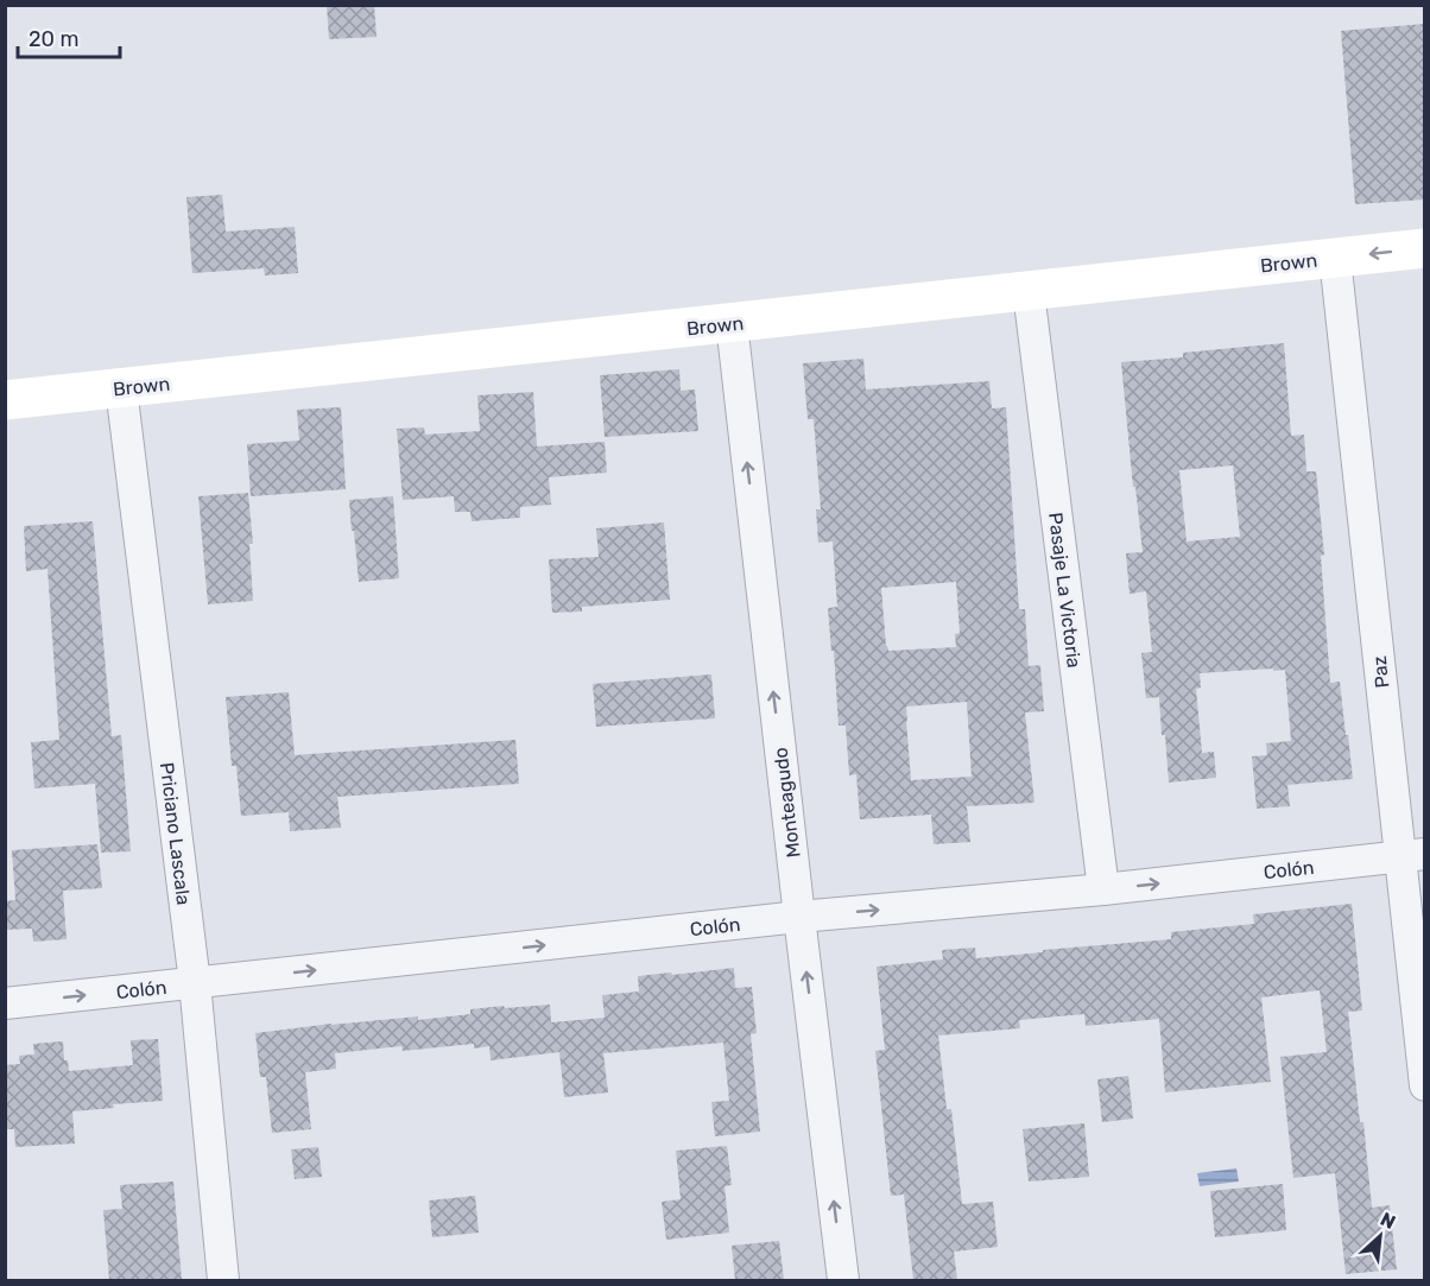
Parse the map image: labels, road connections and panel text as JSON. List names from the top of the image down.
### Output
{
  "streets": {
    "street": [
      "Brown",
      "Pasaje La Victoria",
      "Paz",
      "Monteagudo",
      "Priciano Lascala",
      "Colón"
    ]
  },
  "crossings": [
    ["Brown", "Pasaje La Victoria"],
    ["Brown", "Paz"],
    ["Brown", "Monteagudo"],
    ["Brown", "Priciano Lascala"],
    ["Pasaje La Victoria", "Colón"],
    ["Paz", "Colón"],
    ["Monteagudo", "Colón"],
    ["Priciano Lascala", "Colón"]
  ],
  "one_way": ["Monteagudo", "Colón"],
  "scale_bar": "20 m",
  "north": "top right"
}
